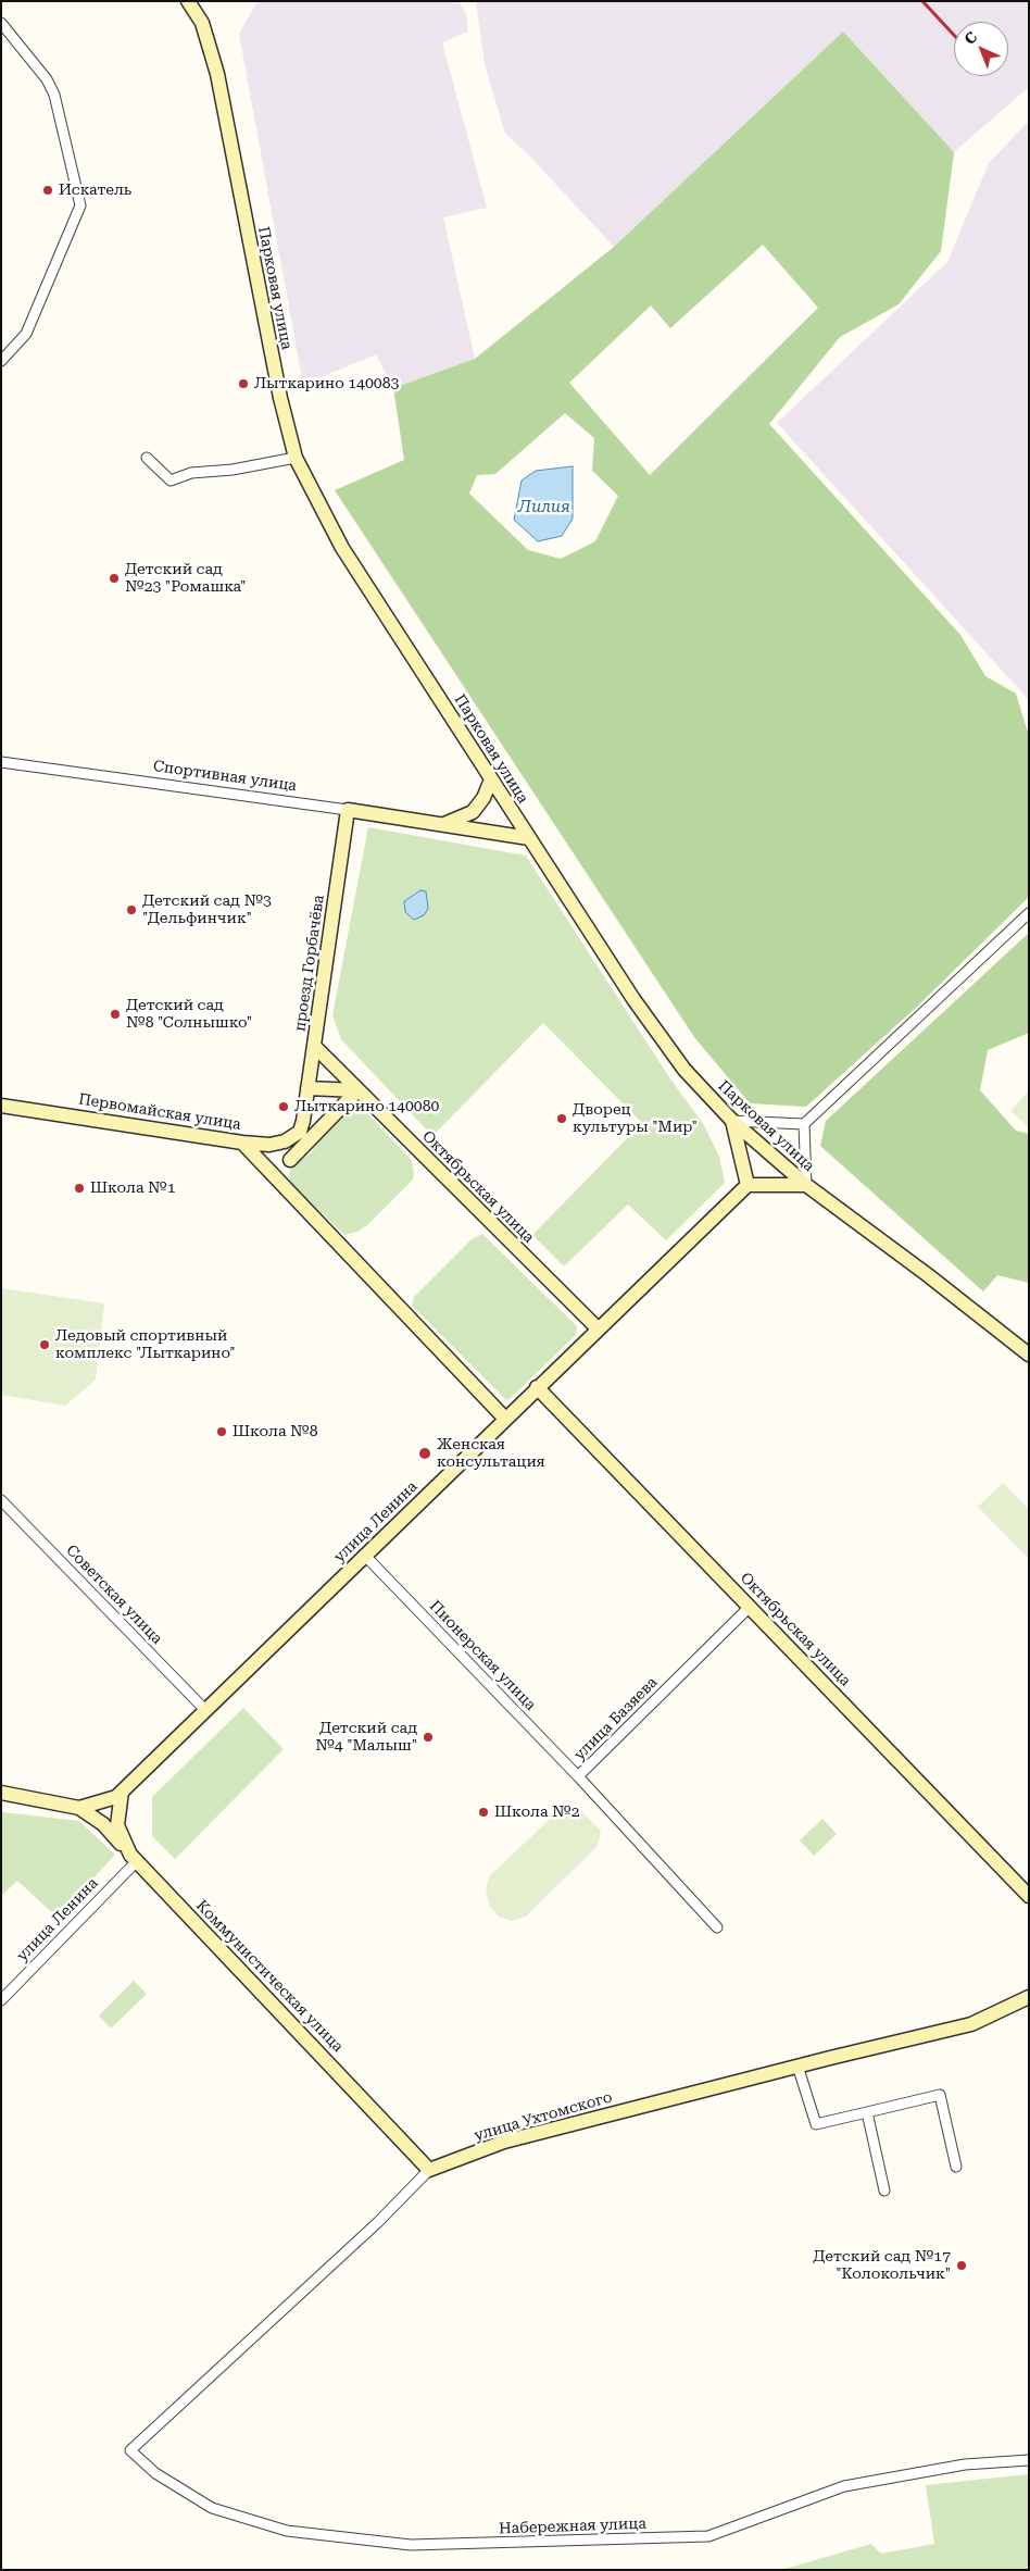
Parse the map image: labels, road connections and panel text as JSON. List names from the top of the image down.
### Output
{
  "streets": {
    "street": [
      "Парковая улица",
      "Спортивная улица",
      "проезд Горбачёва",
      "Первомайская улица",
      "Октябрьская улица",
      "улица Ленина",
      "Советская улица",
      "Пионерская улица",
      "улица Базяева",
      "Коммунистическая улица",
      "улица Ухтомского",
      "Набережная улица"
    ]
  },
  "crossings": [
    ["Парковая улица", "Спортивная улица"],
    ["Спортивная улица", "проезд Горбачёва"],
    ["проезд Горбачёва", "Первомайская улица"],
    ["проезд Горбачёва", "Октябрьская улица"],
    ["Октябрьская улица", "улица Ленина"],
    ["Октябрьская улица", "улица Базяева"],
    ["улица Ленина", "Советская улица"],
    ["улица Ленина", "Пионерская улица"],
    ["улица Ленина", "Коммунистическая улица"],
    ["Пионерская улица", "улица Базяева"],
    ["Коммунистическая улица", "улица Ухтомского"],
    ["улица Ухтомского", "Набережная улица"]
  ],
  "water": ["Лилия"],
  "places": [
    "Искатель",
    "Лыткарино 140083",
    "Детский сад №23 \"Ромашка\"",
    "Детский сад №3 \"Дельфинчик\"",
    "Детский сад №8 \"Солнышко\"",
    "Лыткарино 140080",
    "Дворец культуры \"Мир\"",
    "Школа №1",
    "Ледовый спортивный комплекс \"Лыткарино\"",
    "Школа №8",
    "Женская консультация",
    "Детский сад №4 \"Малыш\"",
    "Школа №2",
    "Детский сад №17 \"Колокольчик\""
  ],
  "north": "top left"
}
